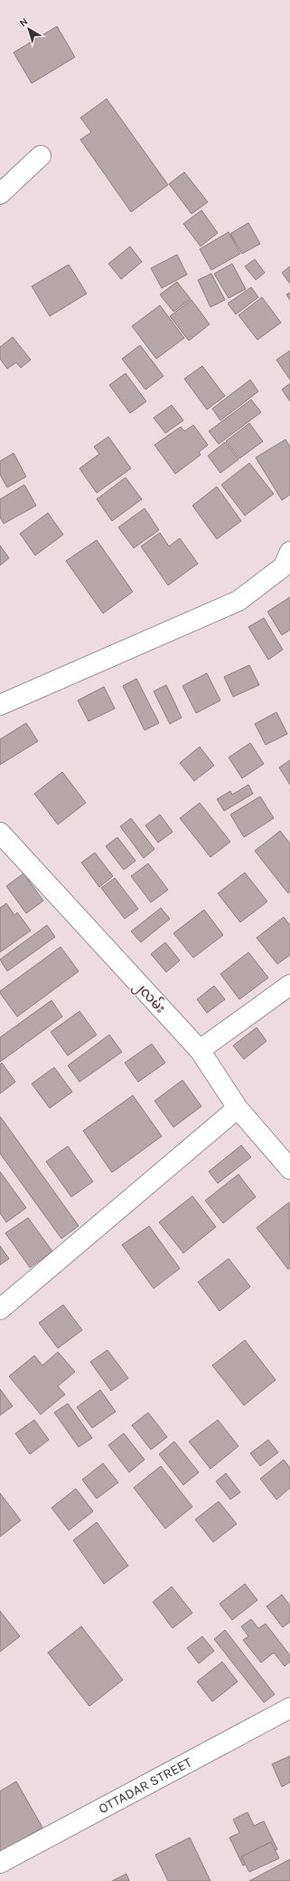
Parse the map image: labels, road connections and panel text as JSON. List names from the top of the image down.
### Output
{
  "streets": {
    "street": ["၂လမ်း", "OTTADAR STREET"]
  },
  "north": "top left"
}
